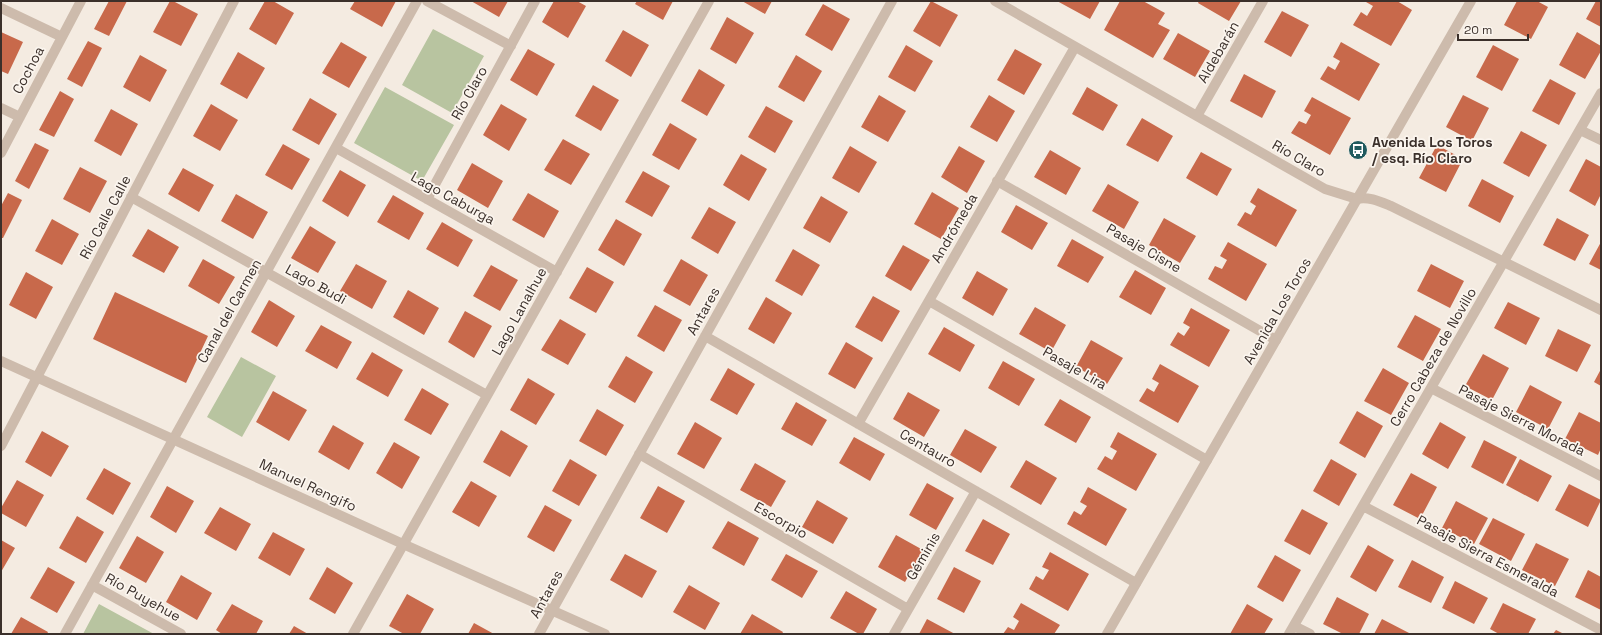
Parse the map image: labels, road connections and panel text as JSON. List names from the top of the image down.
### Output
{
  "streets": {
    "street": [
      "Aldebarán",
      "Cochoa",
      "Río Claro",
      "Lago Caburga",
      "Río Calle Calle",
      "Andrómeda",
      "Pasaje Cisne",
      "Lago Budi",
      "Canal del Carmen",
      "Lago Lanalhue",
      "Antares",
      "Avenida Los Toros",
      "Cerro Cabeza de Novillo",
      "Pasaje Lira",
      "Pasaje Sierra Morada",
      "Centauro",
      "Manuel Rengifo",
      "Escorpio",
      "Géminis",
      "Pasaje Sierra Esmeralda",
      "Río Puyehue"
    ]
  },
  "crossings": [
    ["Aldebarán", "Río Claro"],
    ["Río Claro", "Lago Caburga"],
    ["Río Claro", "Andrómeda"],
    ["Río Claro", "Avenida Los Toros"],
    ["Río Claro", "Cerro Cabeza de Novillo"],
    ["Lago Caburga", "Canal del Carmen"],
    ["Lago Caburga", "Lago Lanalhue"],
    ["Río Calle Calle", "Lago Budi"],
    ["Río Calle Calle", "Manuel Rengifo"],
    ["Andrómeda", "Pasaje Cisne"],
    ["Andrómeda", "Pasaje Lira"],
    ["Andrómeda", "Centauro"],
    ["Pasaje Cisne", "Avenida Los Toros"],
    ["Lago Budi", "Canal del Carmen"],
    ["Lago Budi", "Lago Lanalhue"],
    ["Canal del Carmen", "Manuel Rengifo"],
    ["Canal del Carmen", "Río Puyehue"],
    ["Lago Lanalhue", "Manuel Rengifo"],
    ["Antares", "Centauro"],
    ["Antares", "Manuel Rengifo"],
    ["Antares", "Escorpio"],
    ["Avenida Los Toros", "Pasaje Lira"],
    ["Avenida Los Toros", "Centauro"],
    ["Cerro Cabeza de Novillo", "Pasaje Sierra Morada"],
    ["Cerro Cabeza de Novillo", "Pasaje Sierra Esmeralda"],
    ["Centauro", "Géminis"],
    ["Escorpio", "Géminis"]
  ],
  "places": {
    "bus stop": ["Avenida Los Toros / esq. Río Claro"]
  },
  "scale_bar": "20 m"
}
